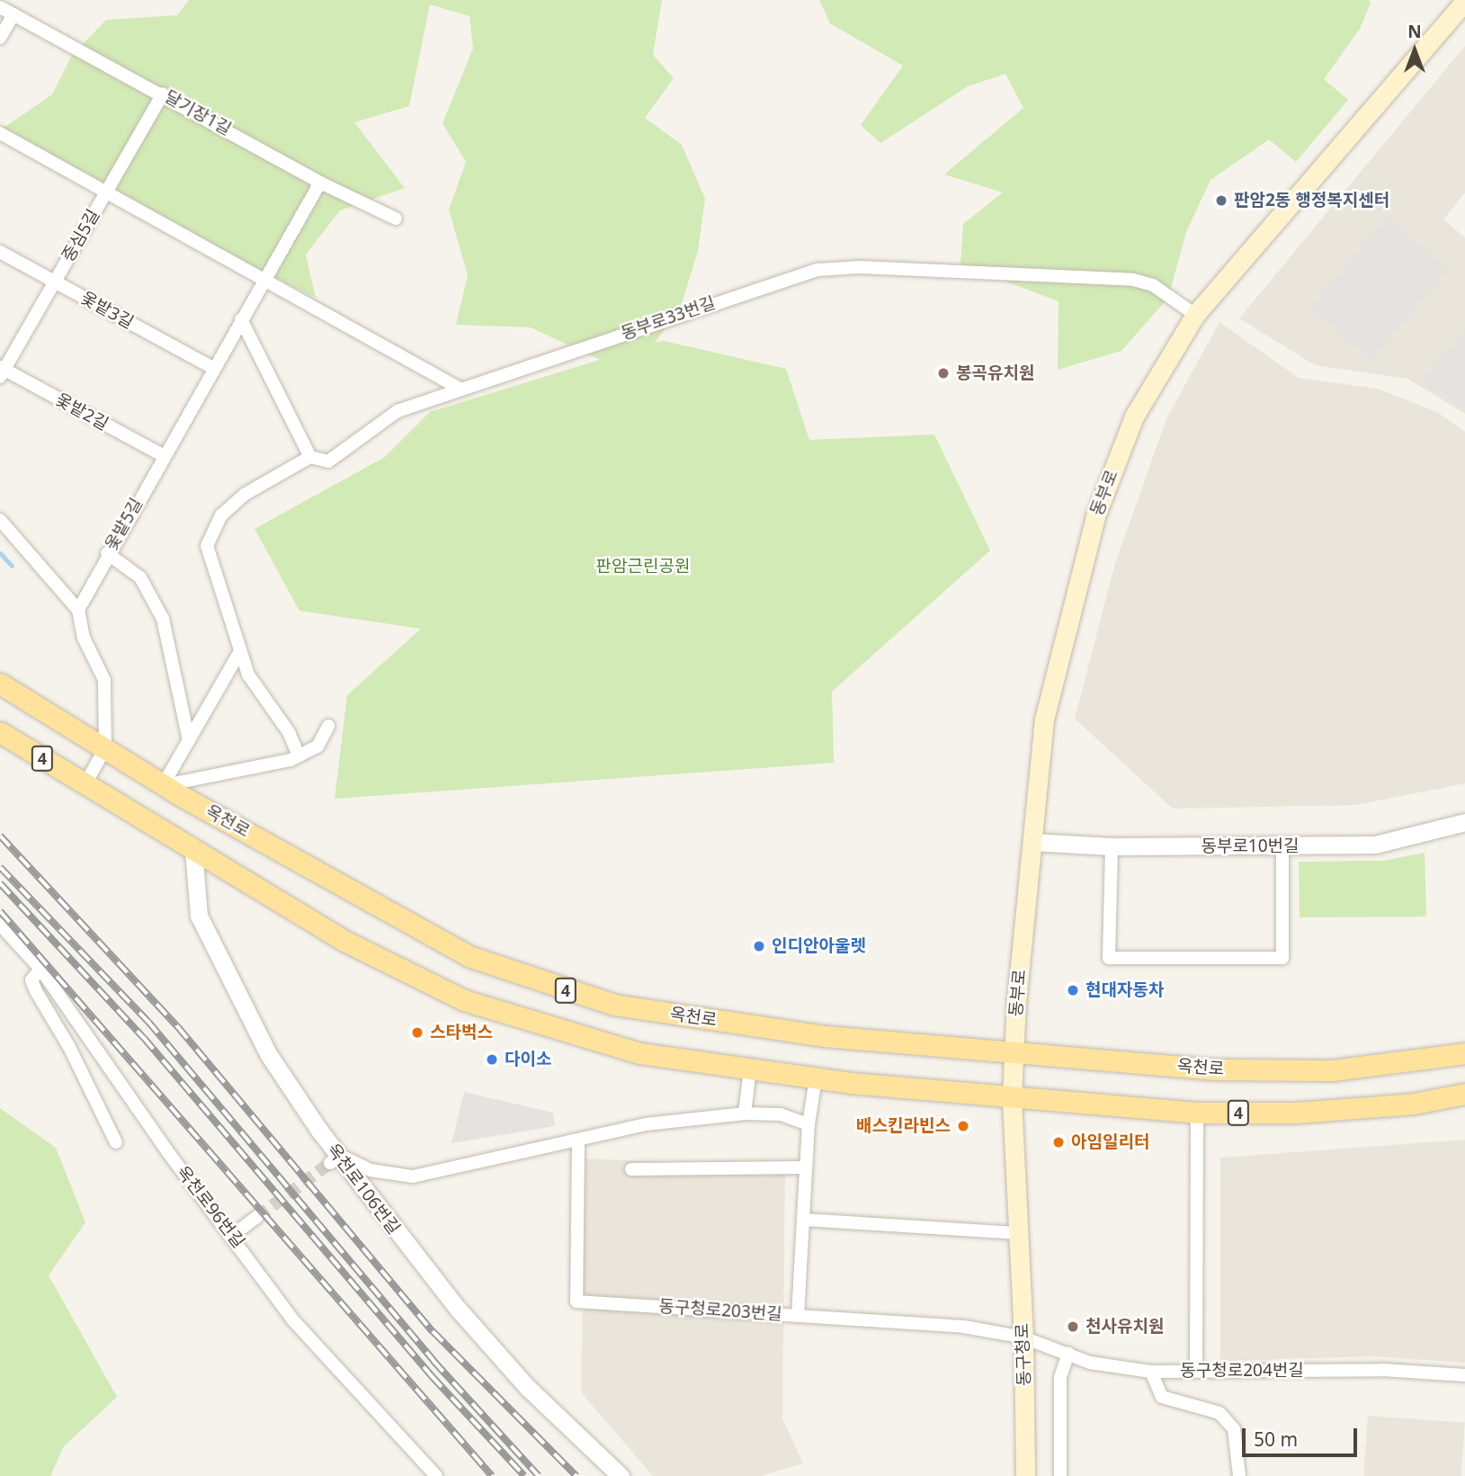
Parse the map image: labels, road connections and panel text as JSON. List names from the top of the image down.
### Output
{
  "streets": {
    "main road": [
      "동부로",
      "4",
      "옥천로",
      "동구청로"
    ],
    "street": [
      "달기장1길",
      "중심5길",
      "옻밭3길",
      "동부로33번길",
      "옻밭2길",
      "옻밭5길",
      "동부로10번길",
      "옥천로106번길",
      "옥천로96번길",
      "동구청로203번길",
      "동구청로204번길"
    ]
  },
  "crossings": [
    ["달기장1길", "중심5길"],
    ["달기장1길", "옻밭5길"],
    ["중심5길", "옻밭3길"],
    ["중심5길", "옻밭2길"],
    ["옻밭3길", "옻밭5길"],
    ["동부로33번길", "동부로"],
    ["옻밭2길", "옻밭5길"],
    ["동부로", "4"],
    ["동부로", "옥천로"],
    ["동부로", "동부로10번길"],
    ["동부로", "동구청로"],
    ["4", "옥천로106번길"],
    ["4", "동구청로"],
    ["동구청로203번길", "동구청로"],
    ["동구청로203번길", "동구청로204번길"],
    ["동구청로", "동구청로204번길"]
  ],
  "parks": ["판암근린공원"],
  "places": [
    "판암2동 행정복지센터",
    "봉곡유치원",
    "인디안아울렛",
    "현대자동차",
    "스타벅스",
    "다이소",
    "배스킨라빈스",
    "아임일리터",
    "천사유치원"
  ],
  "scale_bar": "50 m",
  "north": "top"
}
